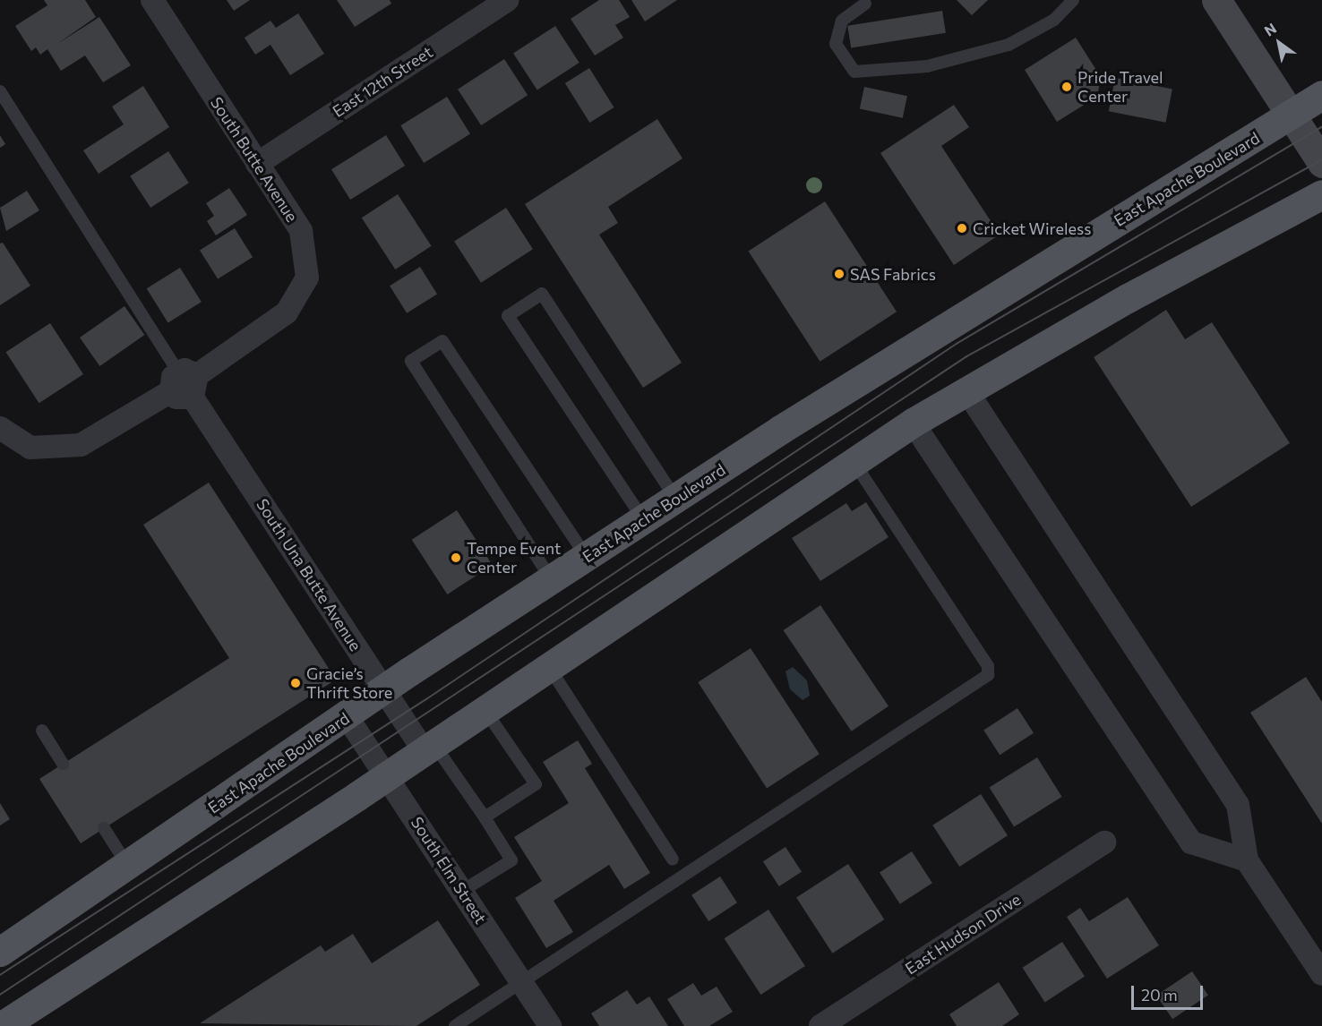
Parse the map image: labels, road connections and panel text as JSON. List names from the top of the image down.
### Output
{
  "streets": {
    "main road": ["East Apache Boulevard"],
    "street": [
      "East 12th Street",
      "South Butte Avenue",
      "South Una Butte Avenue",
      "South Elm Street",
      "East Hudson Drive"
    ]
  },
  "crossings": [
    ["East 12th Street", "South Butte Avenue"],
    ["South Butte Avenue", "South Una Butte Avenue"],
    ["East Apache Boulevard", "South Una Butte Avenue"],
    ["East Apache Boulevard", "South Elm Street"]
  ],
  "places": [
    "Pride Travel Center",
    "Cricket Wireless",
    "SAS Fabrics",
    "Tempe Event Center",
    "Gracie’s Thrift Store"
  ],
  "scale_bar": "20 m",
  "north": "top left"
}
